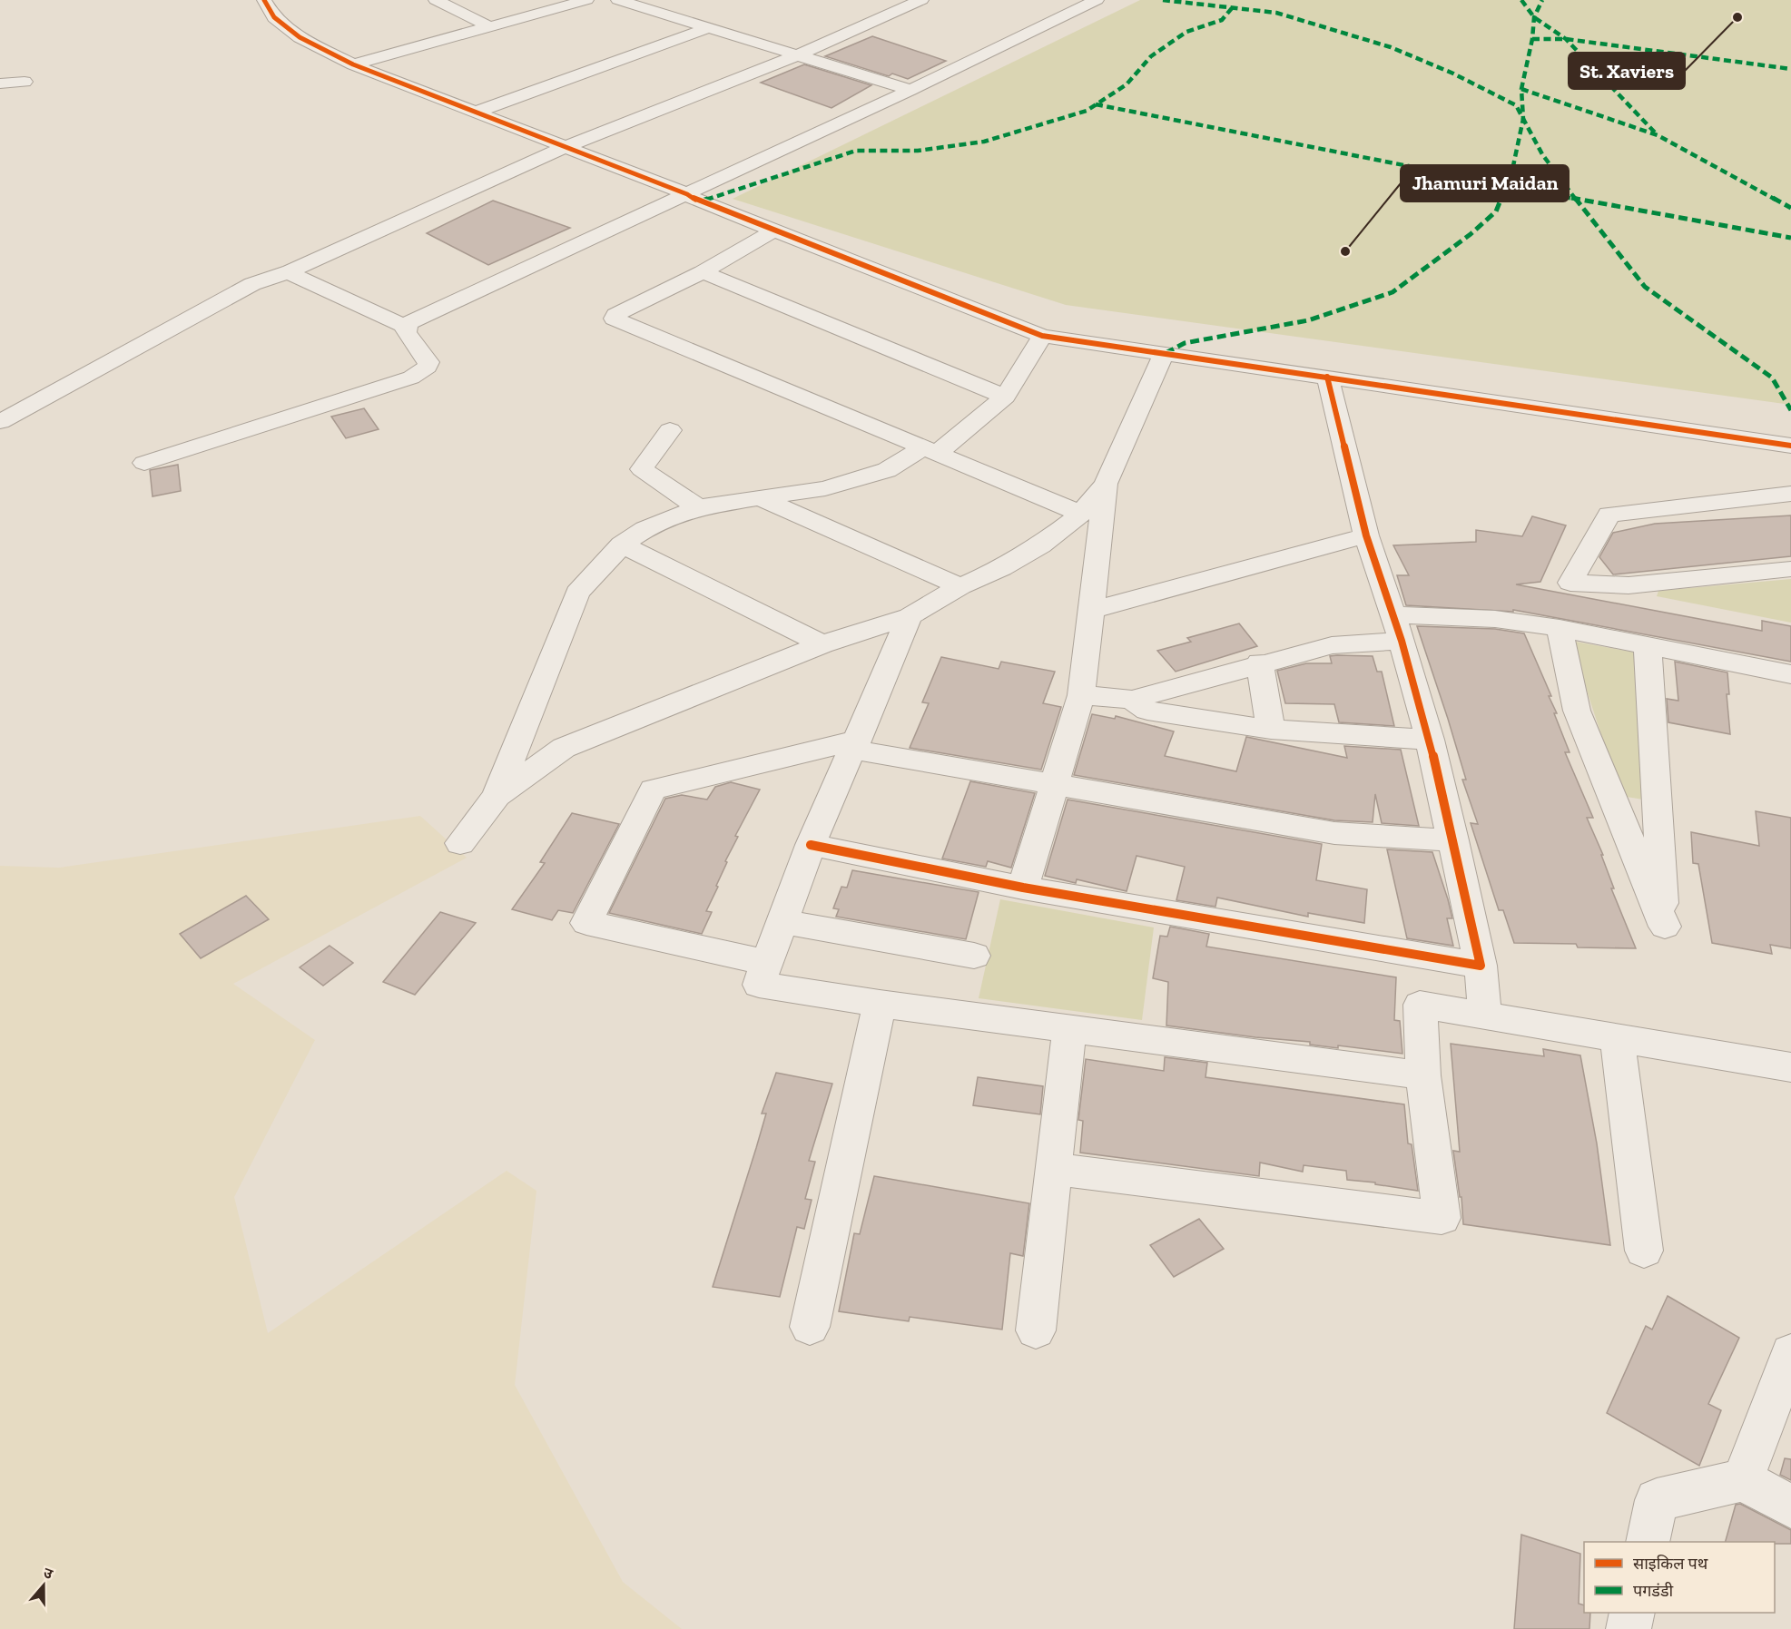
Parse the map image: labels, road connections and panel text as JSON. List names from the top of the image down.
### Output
{
  "places": ["St. Xaviers", "Jhamuri Maidan"],
  "legend": ["साइकिल पथ", "पगडंडी"],
  "north": "top"
}
